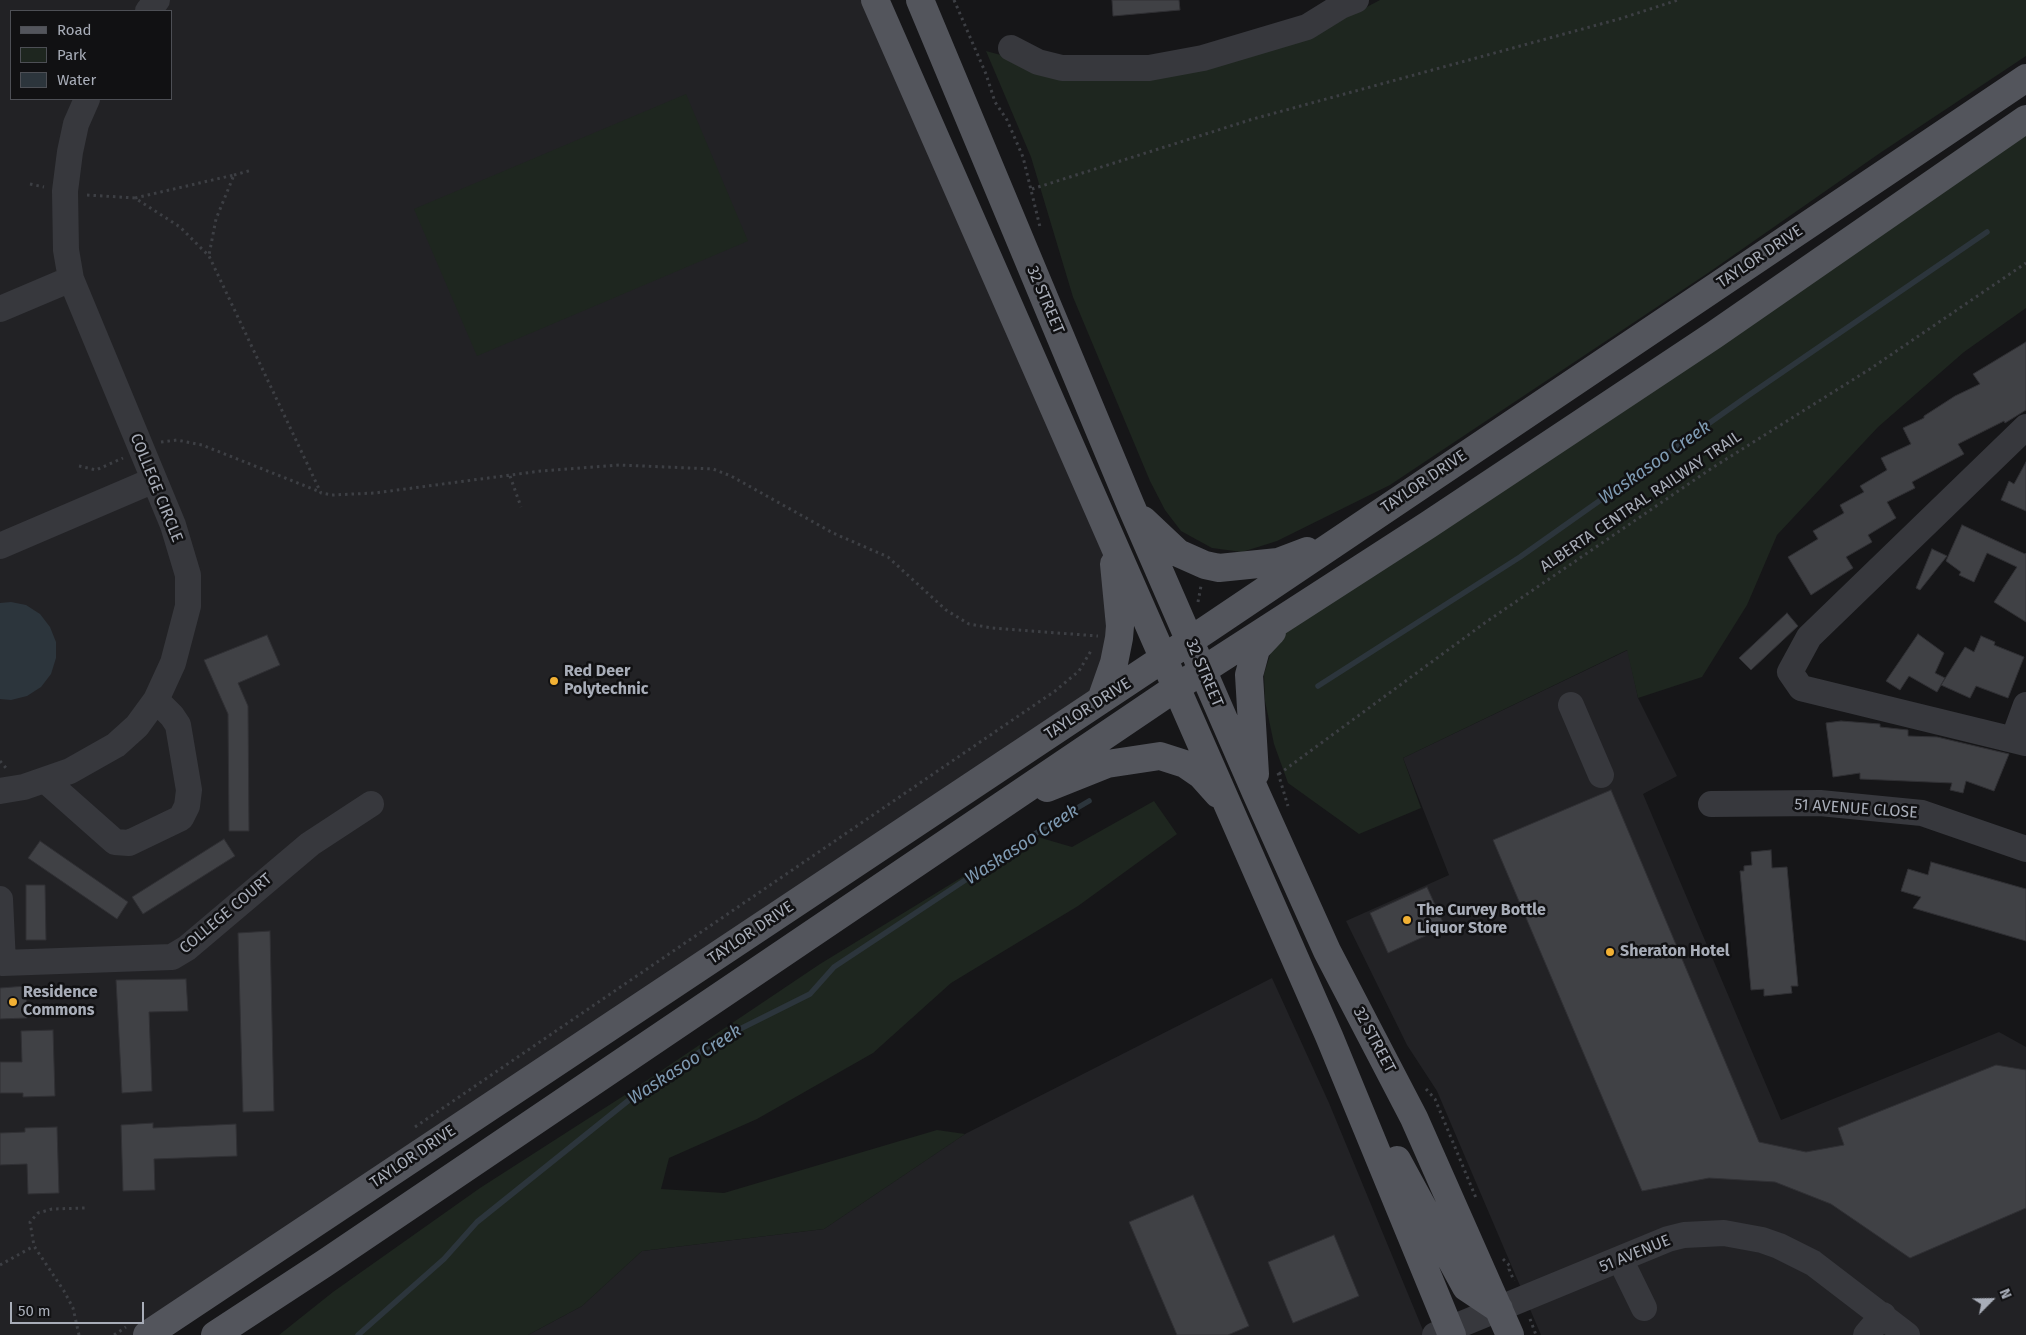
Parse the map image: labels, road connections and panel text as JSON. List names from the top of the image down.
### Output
{
  "streets": {
    "main road": ["TAYLOR DRIVE", "32 STREET"],
    "street": [
      "COLLEGE CIRCLE",
      "51 AVENUE CLOSE",
      "COLLEGE COURT",
      "51 AVENUE"
    ],
    "path": ["ALBERTA CENTRAL RAILWAY TRAIL"]
  },
  "crossings": [
    ["TAYLOR DRIVE", "32 STREET"],
    ["32 STREET", "51 AVENUE"]
  ],
  "water": ["Waskasoo Creek"],
  "places": [
    "Red Deer Polytechnic",
    "The Curvey Bottle Liquor Store",
    "Sheraton Hotel",
    "Residence Commons"
  ],
  "legend": ["Road", "Park", "Water"],
  "scale_bar": "50 m",
  "north": "top right"
}
